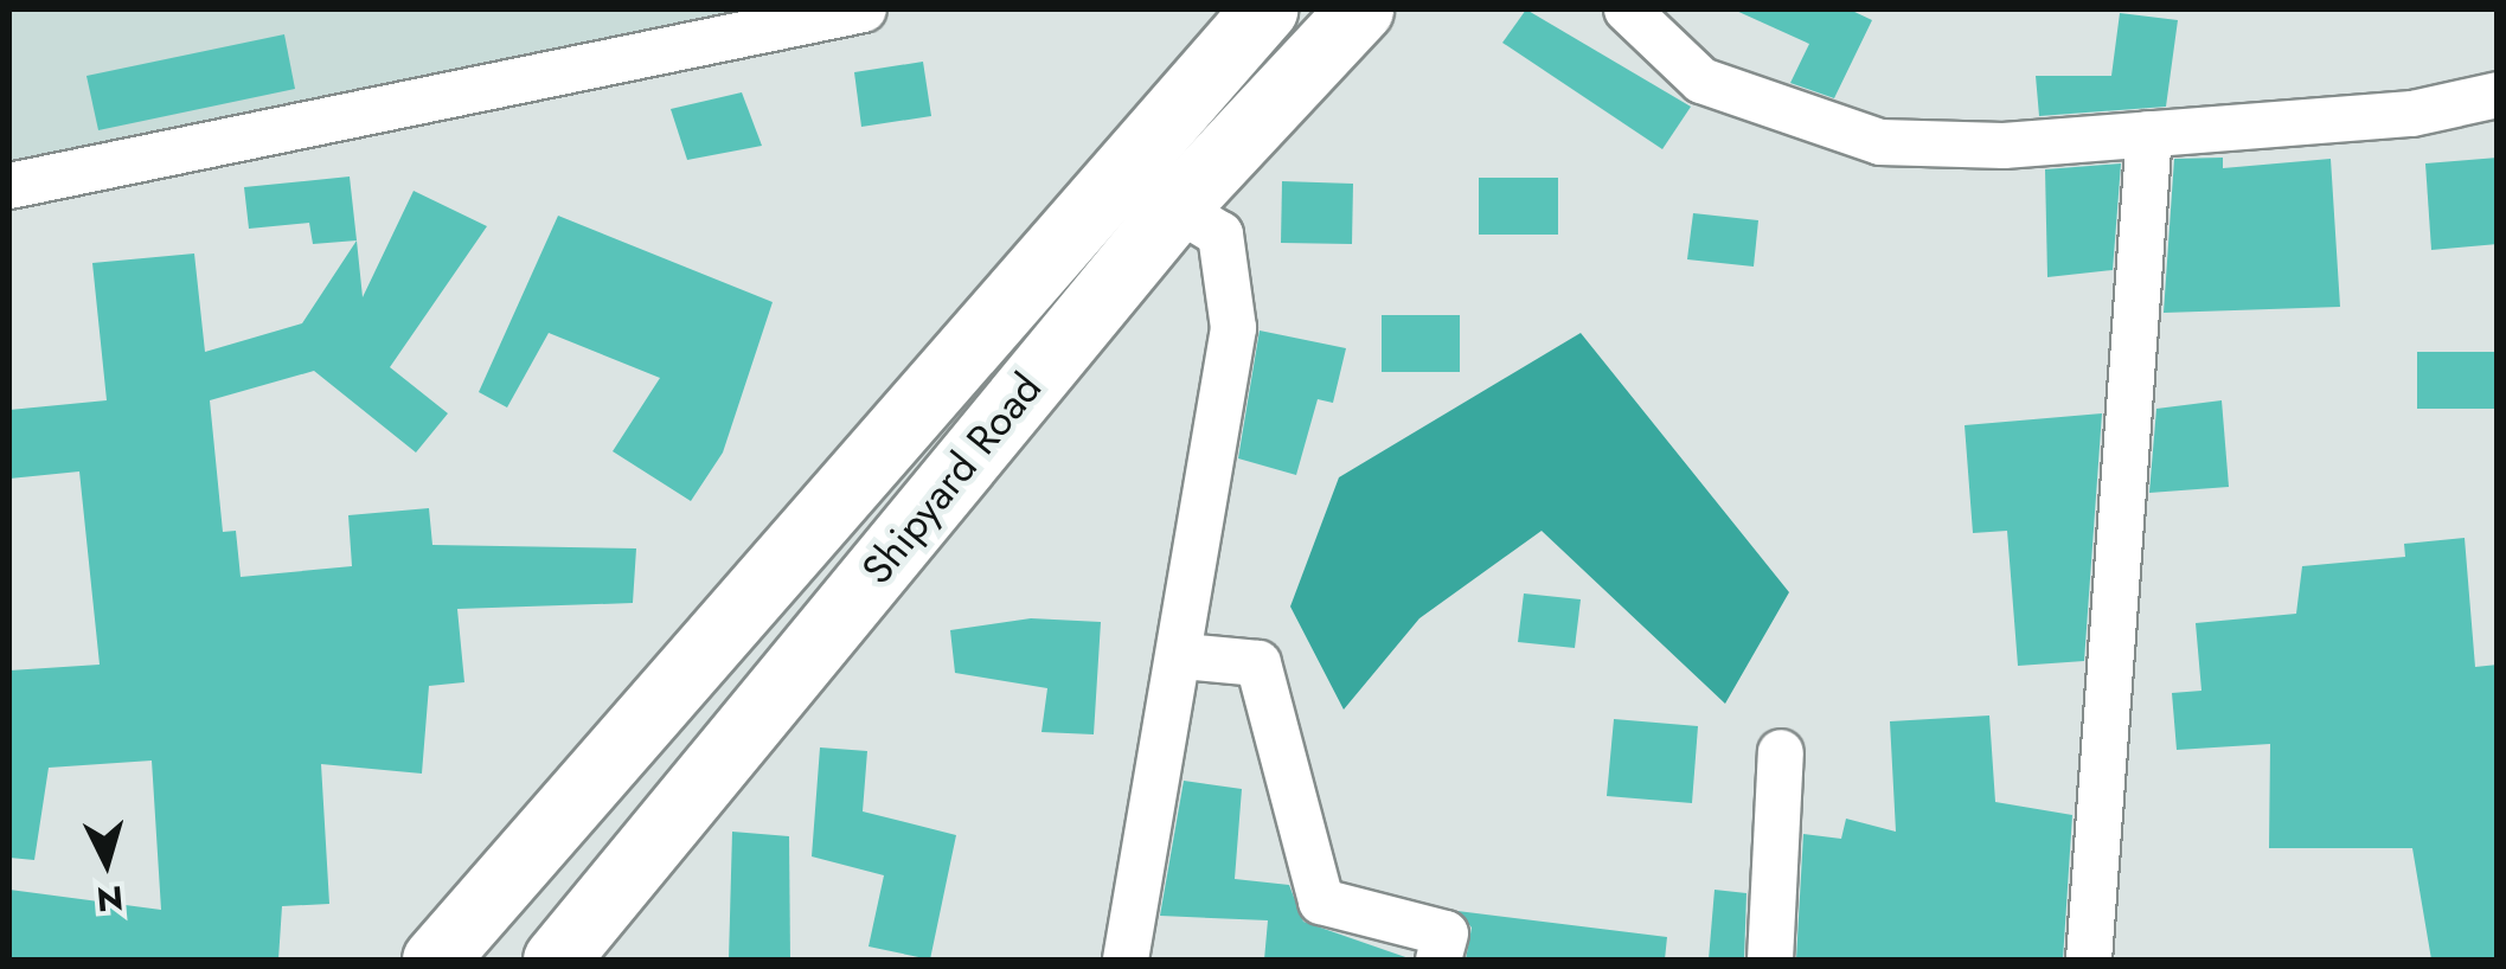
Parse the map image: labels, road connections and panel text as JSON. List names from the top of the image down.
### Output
{
  "streets": {
    "main road": ["Shipyard Road"]
  },
  "north": "bottom"
}
